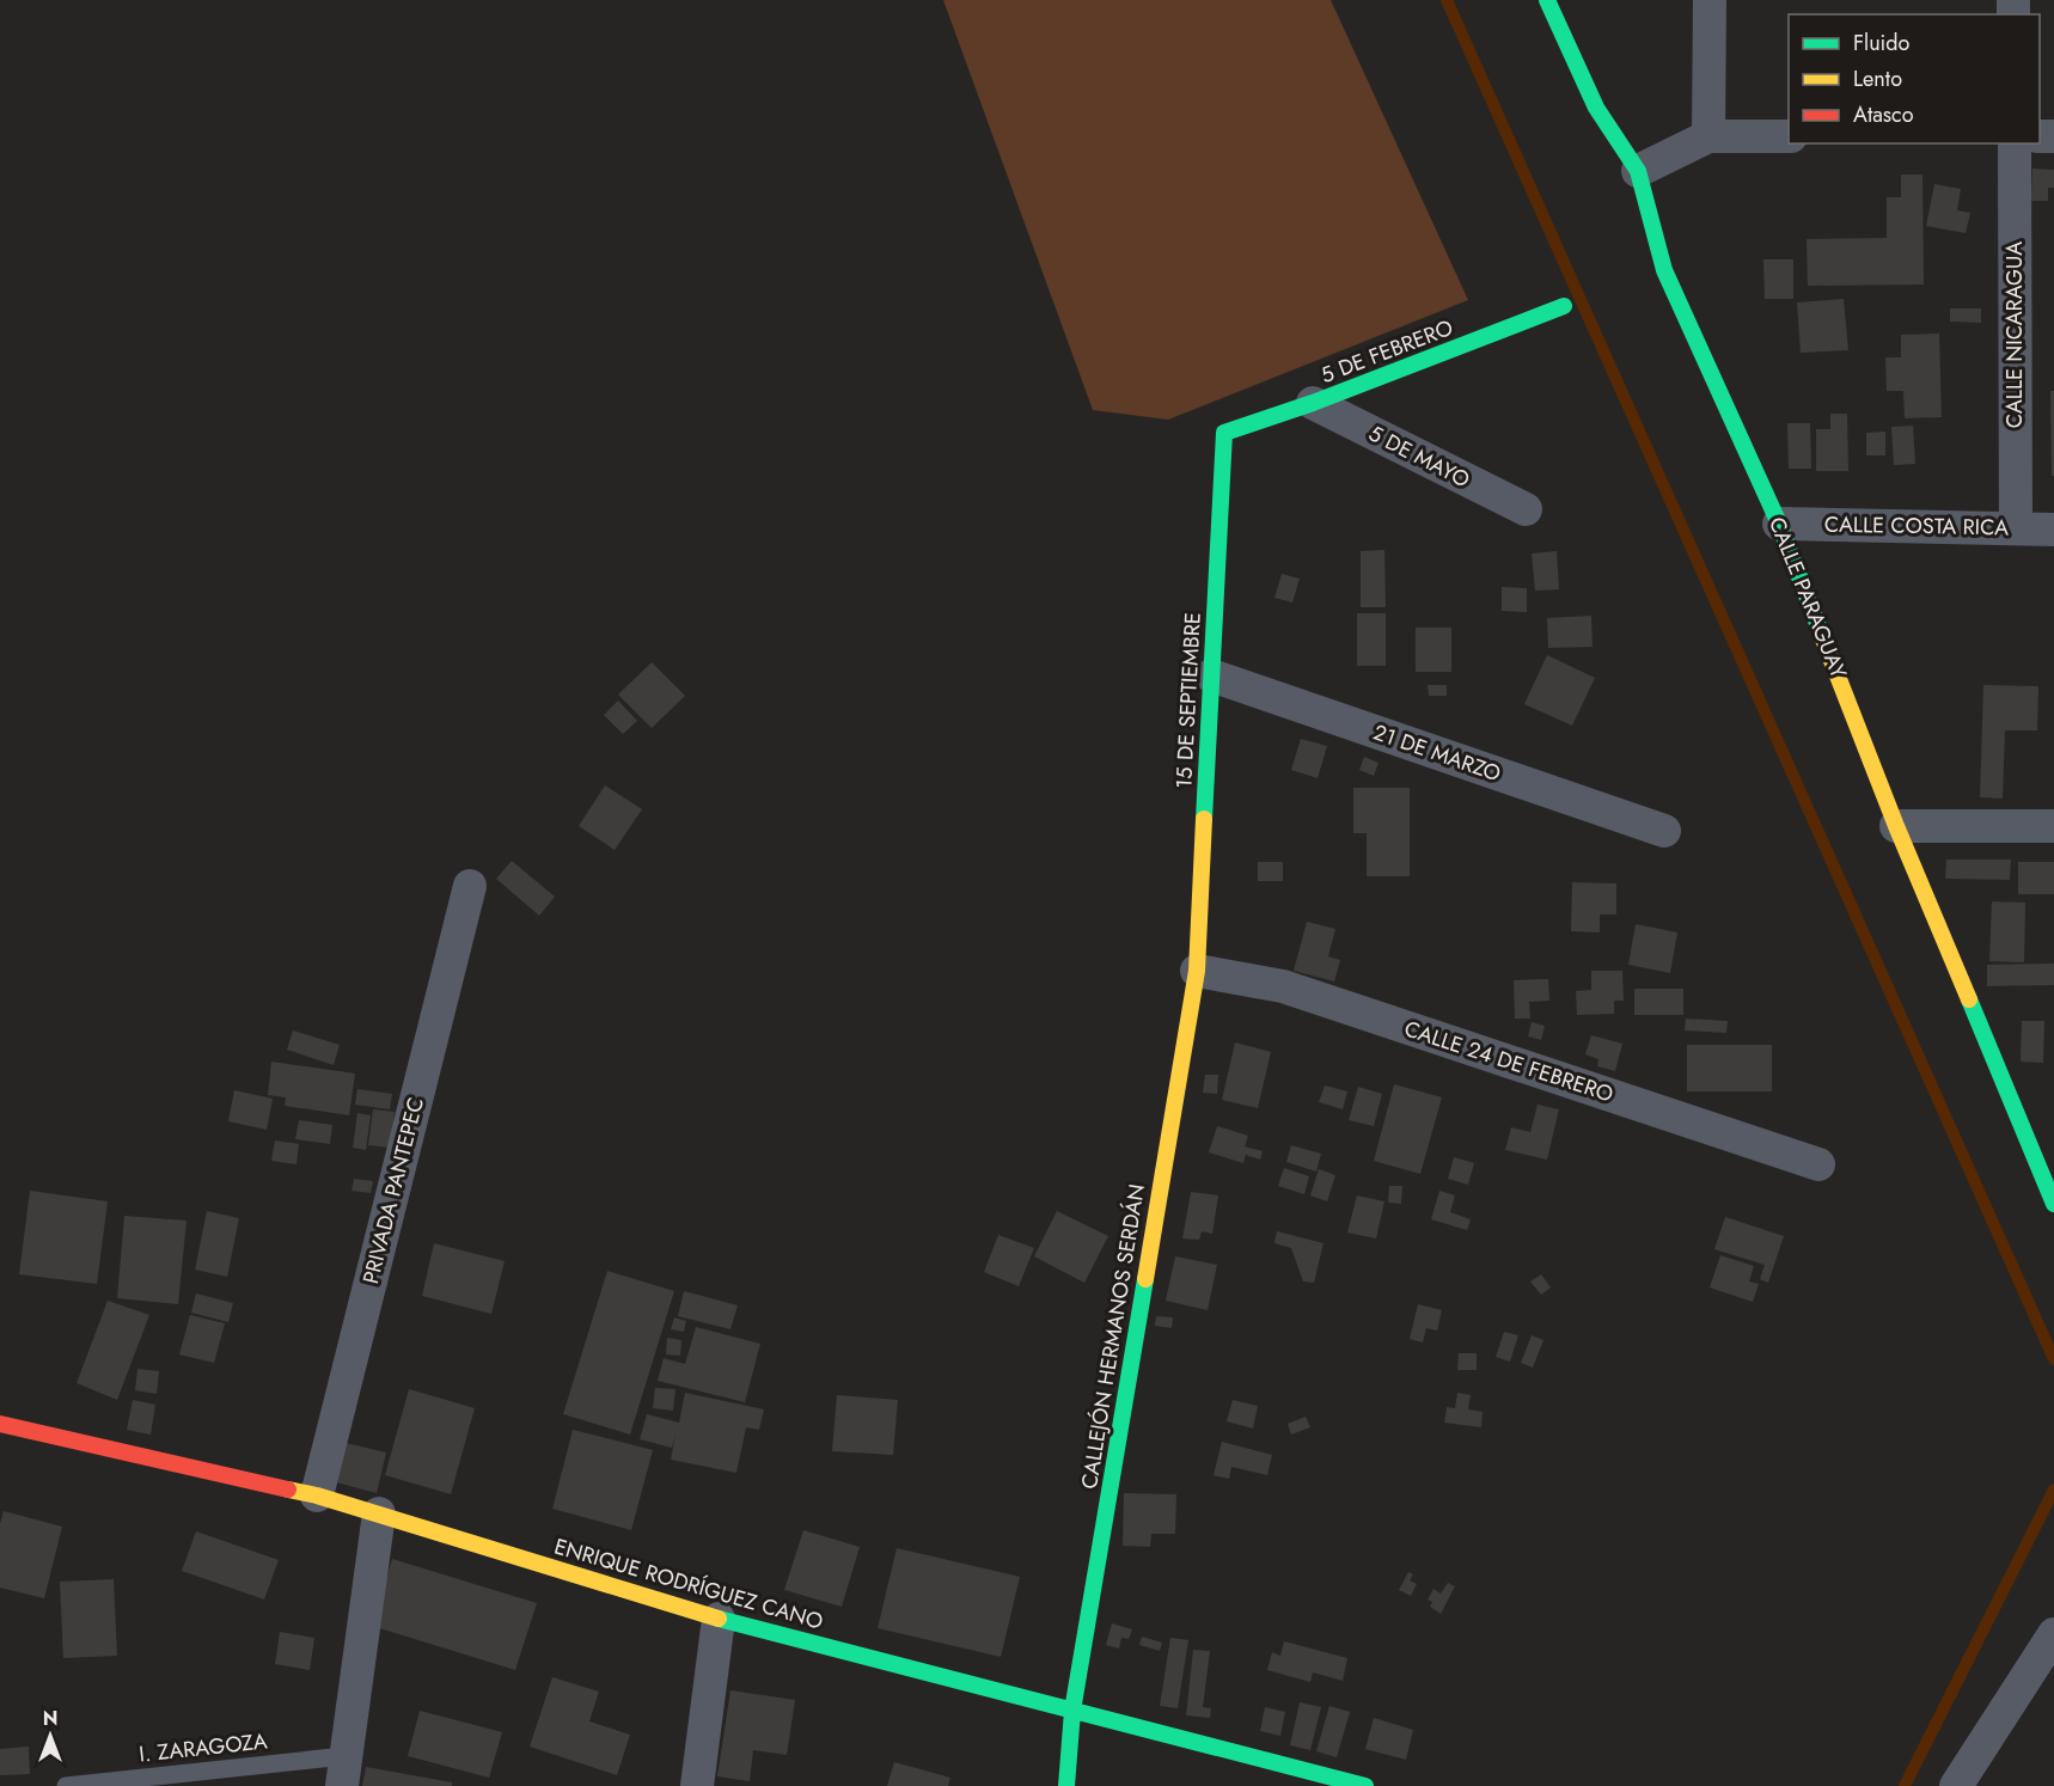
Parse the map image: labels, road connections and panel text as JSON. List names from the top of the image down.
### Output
{
  "streets": {
    "street": [
      "CALLE NICARAGUA",
      "5 DE FEBRERO",
      "5 DE MAYO",
      "CALLE COSTA RICA",
      "CALLE PARAGUAY",
      "15 DE SEPTIEMBRE",
      "21 DE MARZO",
      "CALLE 24 DE FEBRERO",
      "PRIVADA PANTEPEC",
      "CALLEJÓN HERMANOS SERDÁN",
      "ENRIQUE RODRÍGUEZ CANO"
    ],
    "lane": ["I. ZARAGOZA"]
  },
  "crossings": [
    ["CALLE NICARAGUA", "CALLE COSTA RICA"],
    ["5 DE FEBRERO", "5 DE MAYO"],
    ["5 DE FEBRERO", "15 DE SEPTIEMBRE"],
    ["CALLE COSTA RICA", "CALLE PARAGUAY"],
    ["15 DE SEPTIEMBRE", "21 DE MARZO"],
    ["15 DE SEPTIEMBRE", "CALLE 24 DE FEBRERO"],
    ["15 DE SEPTIEMBRE", "CALLEJÓN HERMANOS SERDÁN"],
    ["CALLE 24 DE FEBRERO", "CALLEJÓN HERMANOS SERDÁN"],
    ["PRIVADA PANTEPEC", "ENRIQUE RODRÍGUEZ CANO"],
    ["CALLEJÓN HERMANOS SERDÁN", "ENRIQUE RODRÍGUEZ CANO"]
  ],
  "legend": ["Fluido", "Lento", "Atasco"],
  "north": "top"
}
